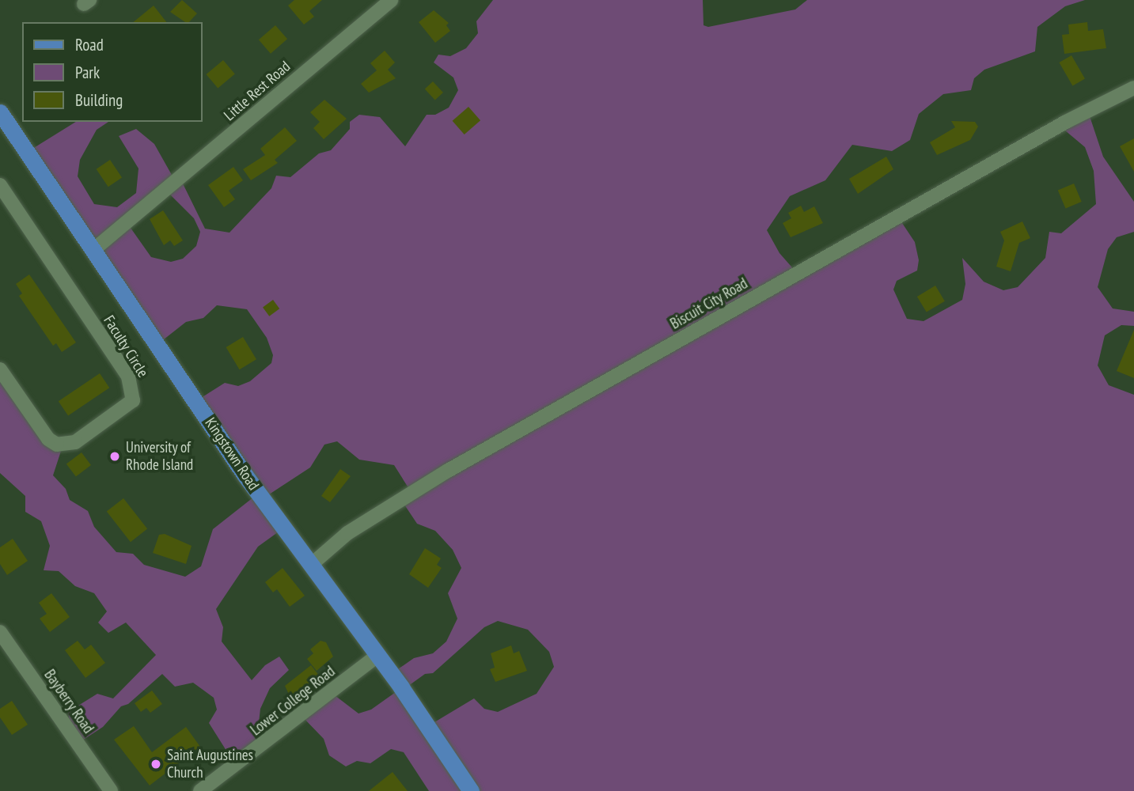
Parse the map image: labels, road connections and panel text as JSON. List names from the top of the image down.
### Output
{
  "streets": {
    "main road": ["Kingstown Road"],
    "street": [
      "Little Rest Road",
      "Biscuit City Road",
      "Faculty Circle",
      "Lower College Road",
      "Bayberry Road"
    ]
  },
  "crossings": [
    ["Little Rest Road", "Kingstown Road"],
    ["Biscuit City Road", "Kingstown Road"],
    ["Kingstown Road", "Lower College Road"]
  ],
  "places": ["University of Rhode Island", "Saint Augustines Church"],
  "legend": ["Road", "Park", "Building"]
}
